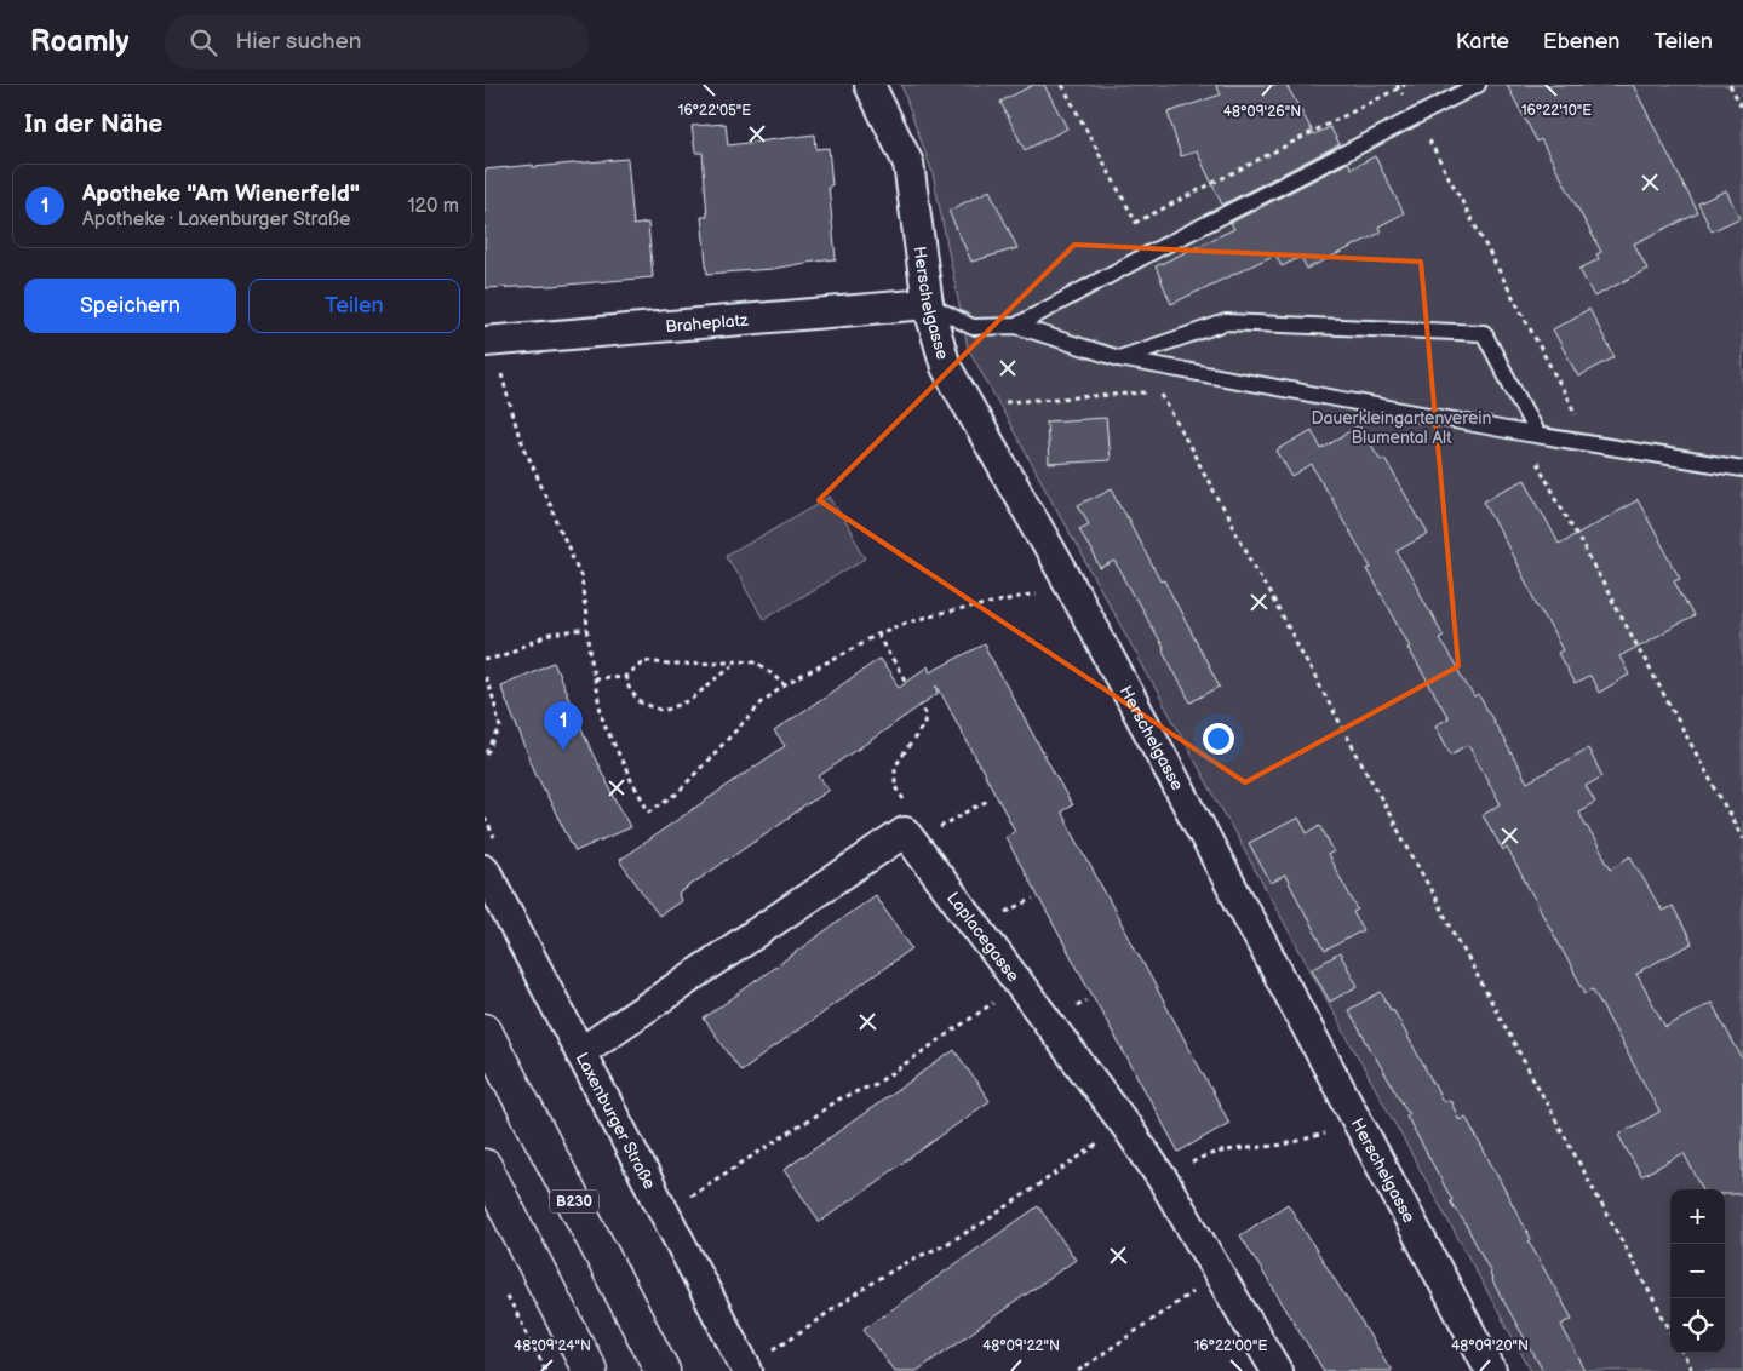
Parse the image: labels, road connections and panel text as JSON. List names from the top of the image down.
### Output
{
  "streets": {
    "main road": ["B230"],
    "street": [
      "Herschelgasse",
      "Braheplatz",
      "Laplacegasse",
      "Laxenburger Straße"
    ]
  },
  "crossings": [
    ["Herschelgasse", "Braheplatz"]
  ],
  "parks": ["Dauerkleingartenverein Blumental Alt"],
  "page": {
    "header": "Roamly",
    "search": "Hier suchen",
    "nav": ["Karte", "Ebenen", "Teilen"],
    "heading": "In der Nähe",
    "list": [
      {
        "mark": "1",
        "name": "Apotheke \"Am Wienerfeld\"",
        "note": "Apotheke · Laxenburger Straße",
        "value": "120 m"
      }
    ],
    "buttons": ["Speichern", "Teilen"],
    "pins": "1",
    "map_buttons": ["+", "−"]
  },
  "coordinates": [
    "16°22'05\"E",
    "16°22'10\"E",
    "48°09'26\"N",
    "48°09'24\"N",
    "48°09'22\"N",
    "48°09'20\"N",
    "16°22'00\"E"
  ]
}
